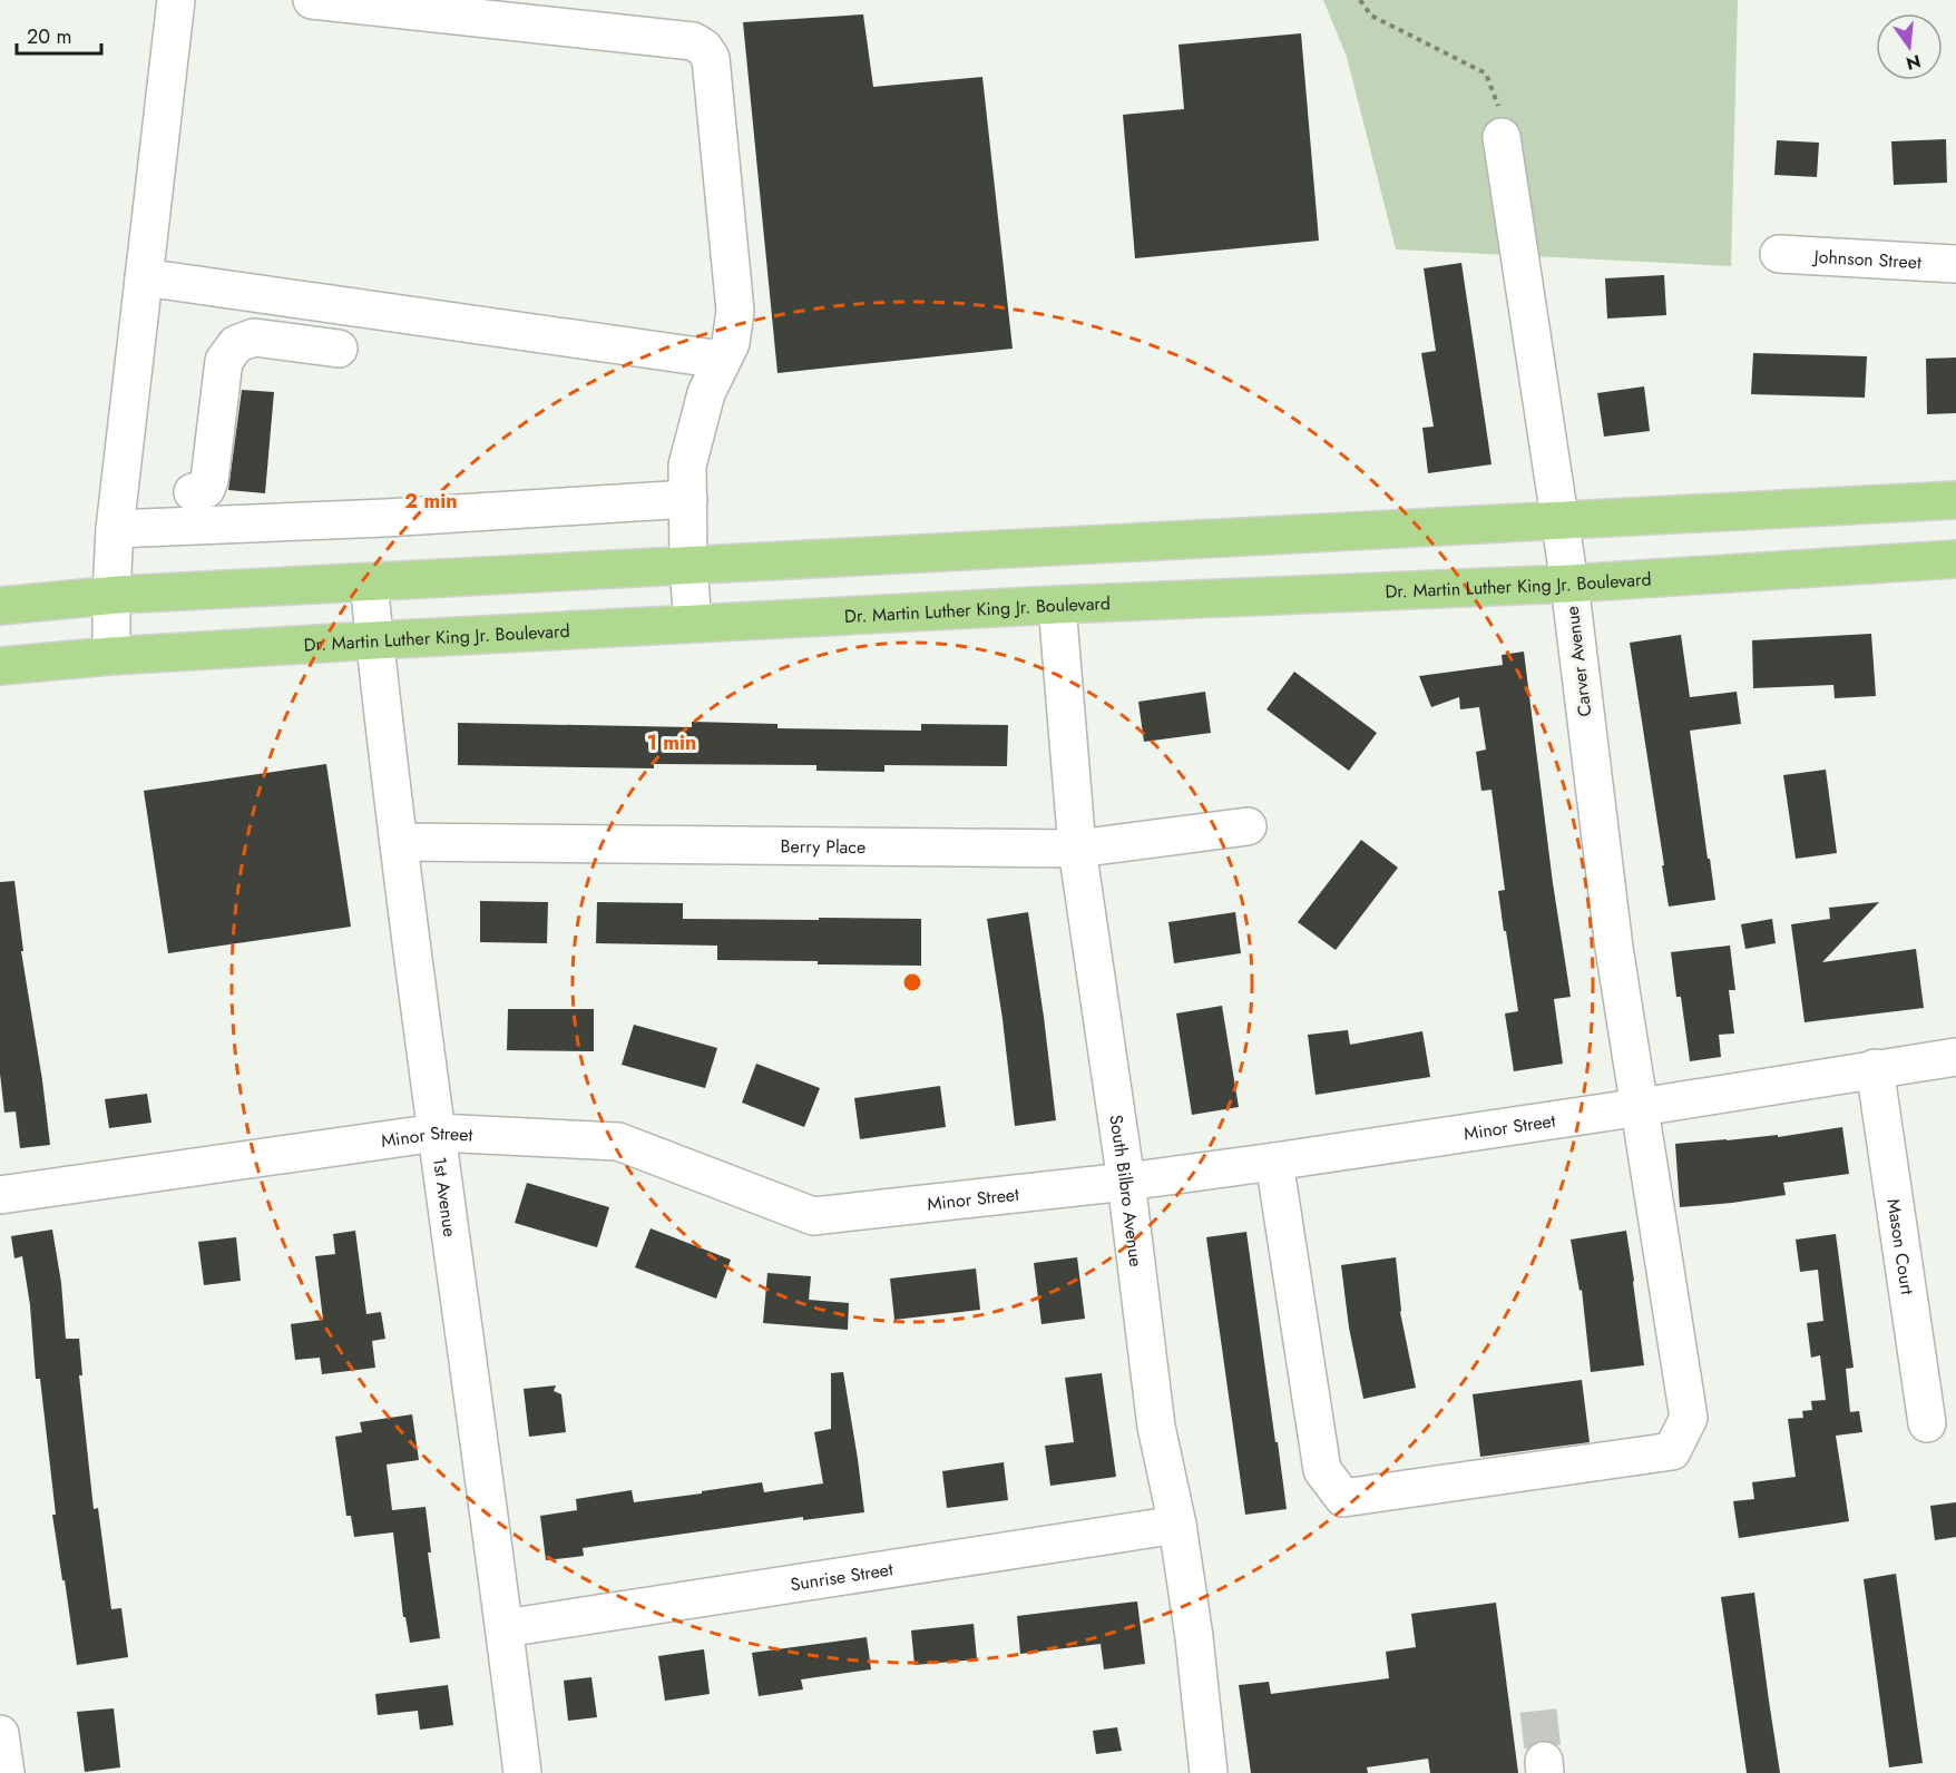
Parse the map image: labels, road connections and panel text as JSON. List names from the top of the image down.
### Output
{
  "streets": {
    "main road": ["Dr. Martin Luther King Jr. Boulevard"],
    "street": [
      "Johnson Street",
      "Carver Avenue",
      "Berry Place",
      "Minor Street",
      "South Bilbro Avenue",
      "1st Avenue",
      "Mason Court",
      "Sunrise Street"
    ]
  },
  "crossings": [
    ["Dr. Martin Luther King Jr. Boulevard", "Carver Avenue"],
    ["Dr. Martin Luther King Jr. Boulevard", "South Bilbro Avenue"],
    ["Dr. Martin Luther King Jr. Boulevard", "1st Avenue"],
    ["Carver Avenue", "Minor Street"],
    ["Berry Place", "South Bilbro Avenue"],
    ["Berry Place", "1st Avenue"],
    ["Minor Street", "South Bilbro Avenue"],
    ["Minor Street", "1st Avenue"],
    ["Minor Street", "Mason Court"],
    ["South Bilbro Avenue", "Sunrise Street"],
    ["1st Avenue", "Sunrise Street"]
  ],
  "scale_bar": "20 m",
  "north": "bottom",
  "rings": ["2 min", "1 min"]
}
